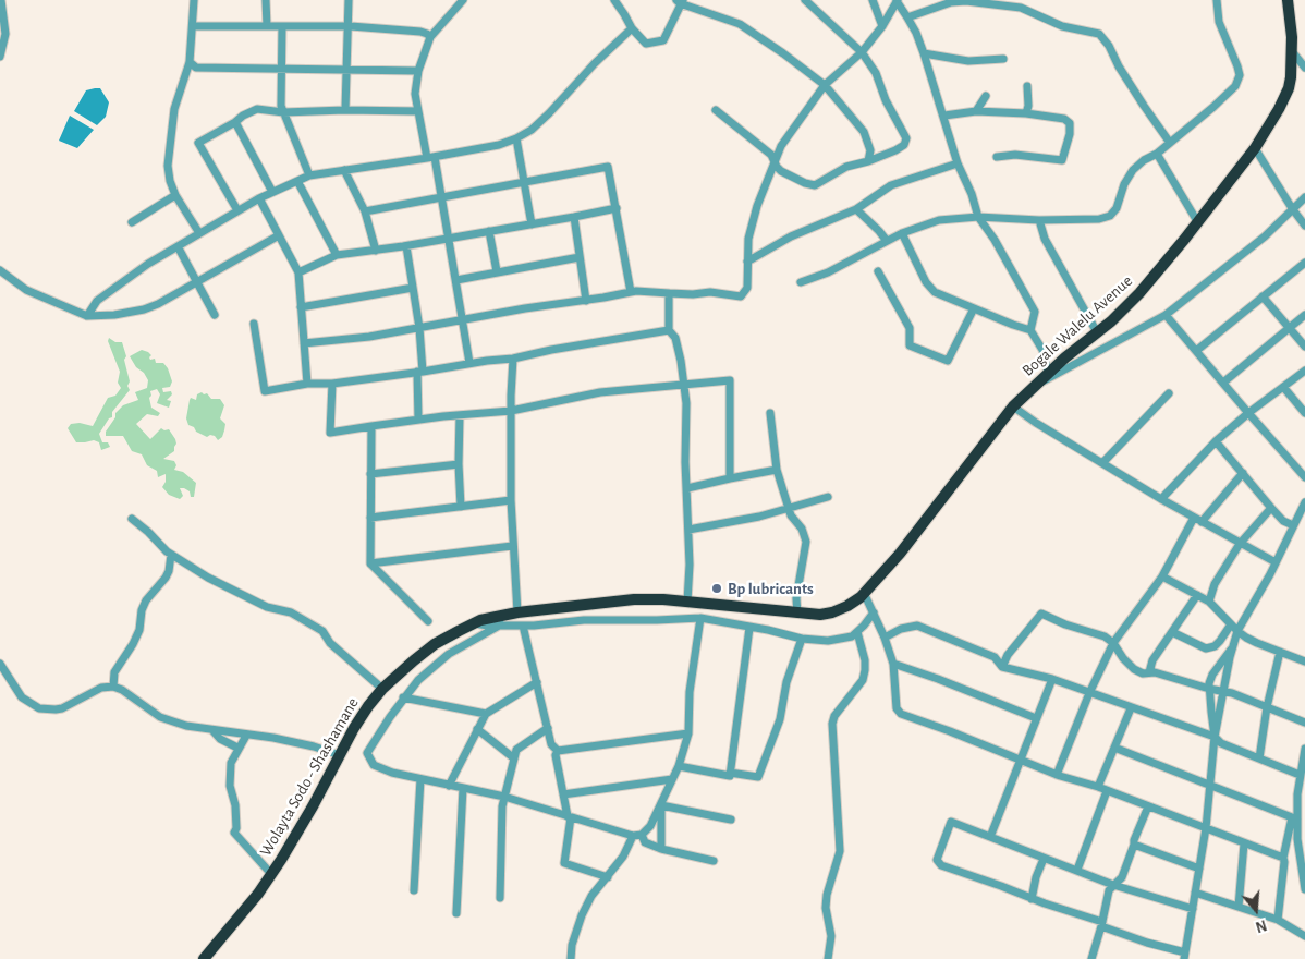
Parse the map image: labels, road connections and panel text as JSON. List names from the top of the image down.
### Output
{
  "streets": {
    "highway": ["Bogale Walelu Avenue", "Wolayta Sodo - Shashamane"]
  },
  "crossings": [
    ["Bogale Walelu Avenue", "Wolayta Sodo - Shashamane"]
  ],
  "places": ["Bp lubricants"],
  "north": "bottom"
}
